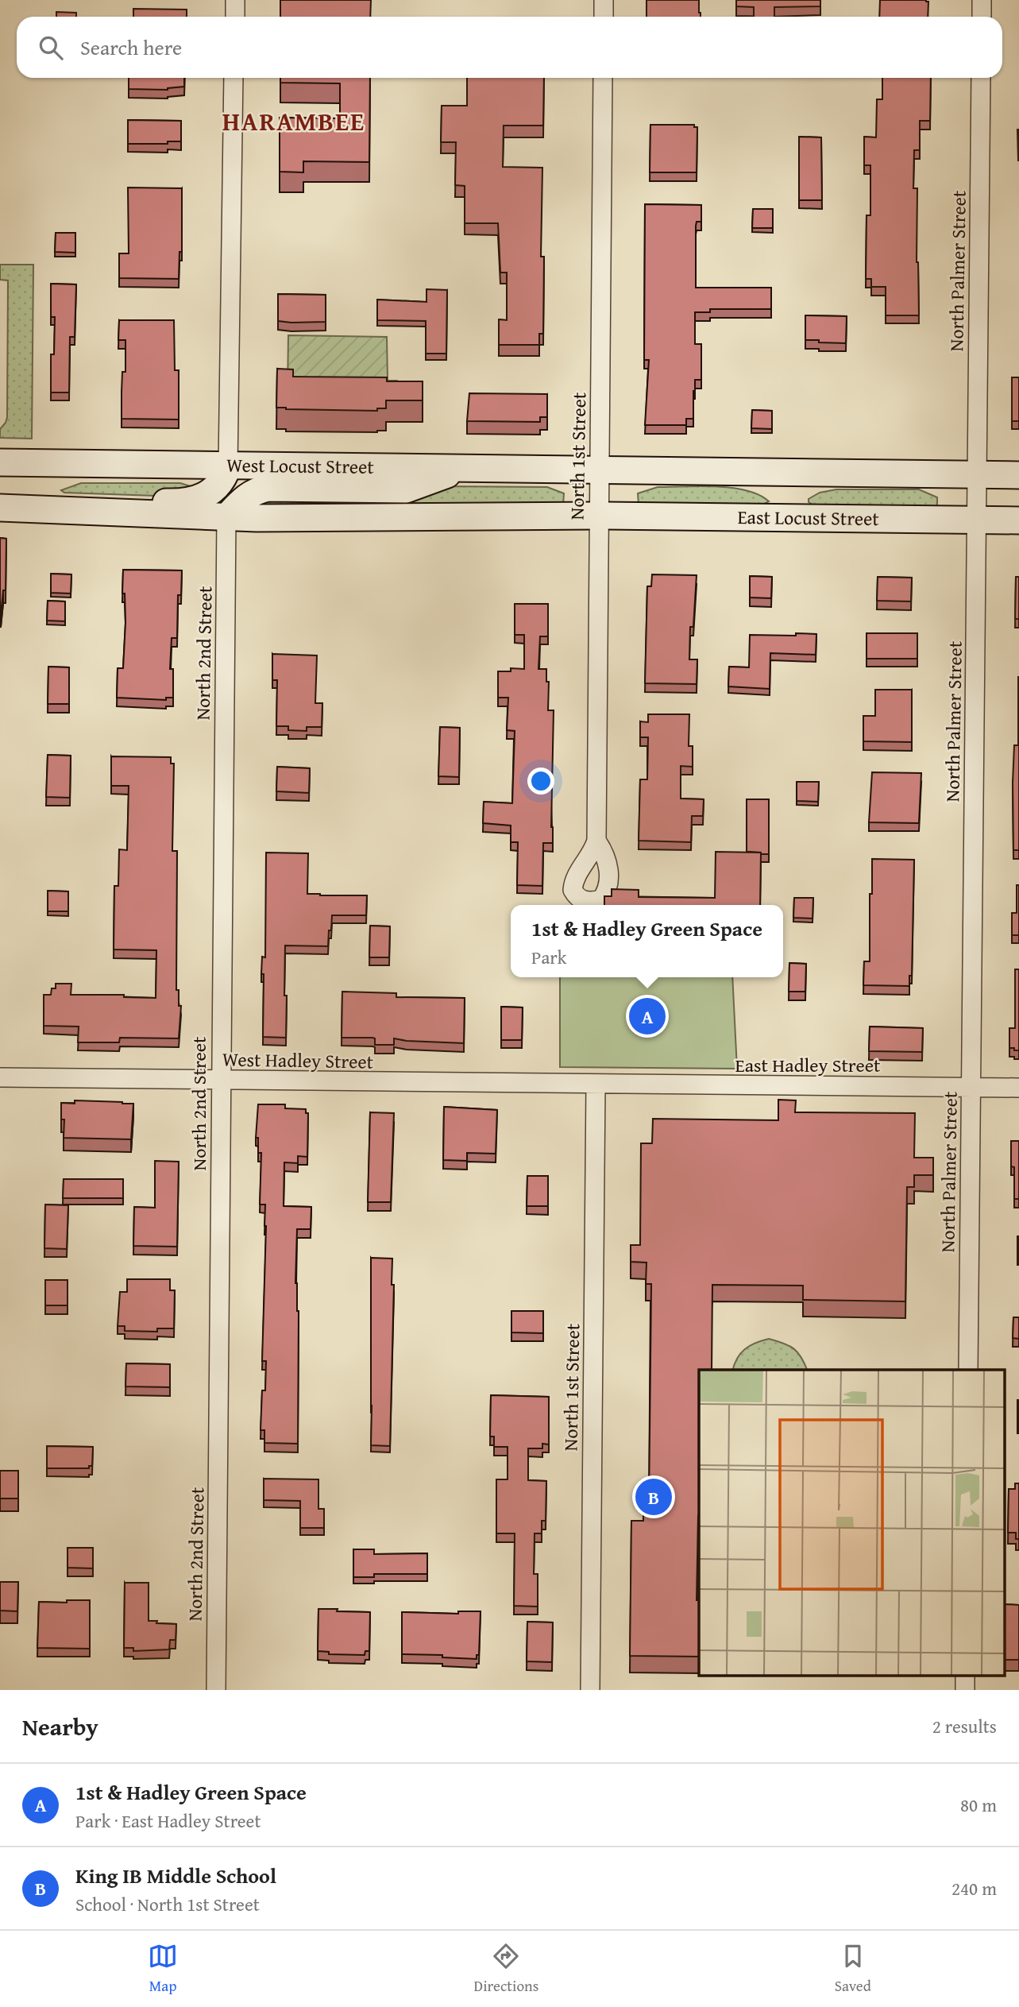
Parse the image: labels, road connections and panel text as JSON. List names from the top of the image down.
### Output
{
  "streets": {
    "main road": ["West Locust Street", "East Locust Street"],
    "street": [
      "North Palmer Street",
      "North 1st Street",
      "North 2nd Street",
      "West Hadley Street",
      "East Hadley Street"
    ]
  },
  "crossings": [
    ["North Palmer Street", "East Locust Street"],
    ["North Palmer Street", "East Hadley Street"],
    ["North 1st Street", "West Locust Street"],
    ["North 1st Street", "East Locust Street"],
    ["North 1st Street", "West Hadley Street"],
    ["North 1st Street", "East Hadley Street"],
    ["North 2nd Street", "West Hadley Street"],
    ["West Hadley Street", "East Hadley Street"]
  ],
  "districts": ["HARAMBEE"],
  "page": {
    "search": "Search here",
    "popup": ["1st & Hadley Green Space", "Park"],
    "pins": ["A", "B"],
    "heading": ["Nearby", "2 results"],
    "list": [
      {
        "mark": "A",
        "name": "1st & Hadley Green Space",
        "note": "Park · East Hadley Street",
        "value": "80 m"
      },
      {
        "mark": "B",
        "name": "King IB Middle School",
        "note": "School · North 1st Street",
        "value": "240 m"
      }
    ],
    "nav": ["Map", "Directions", "Saved"]
  }
}
